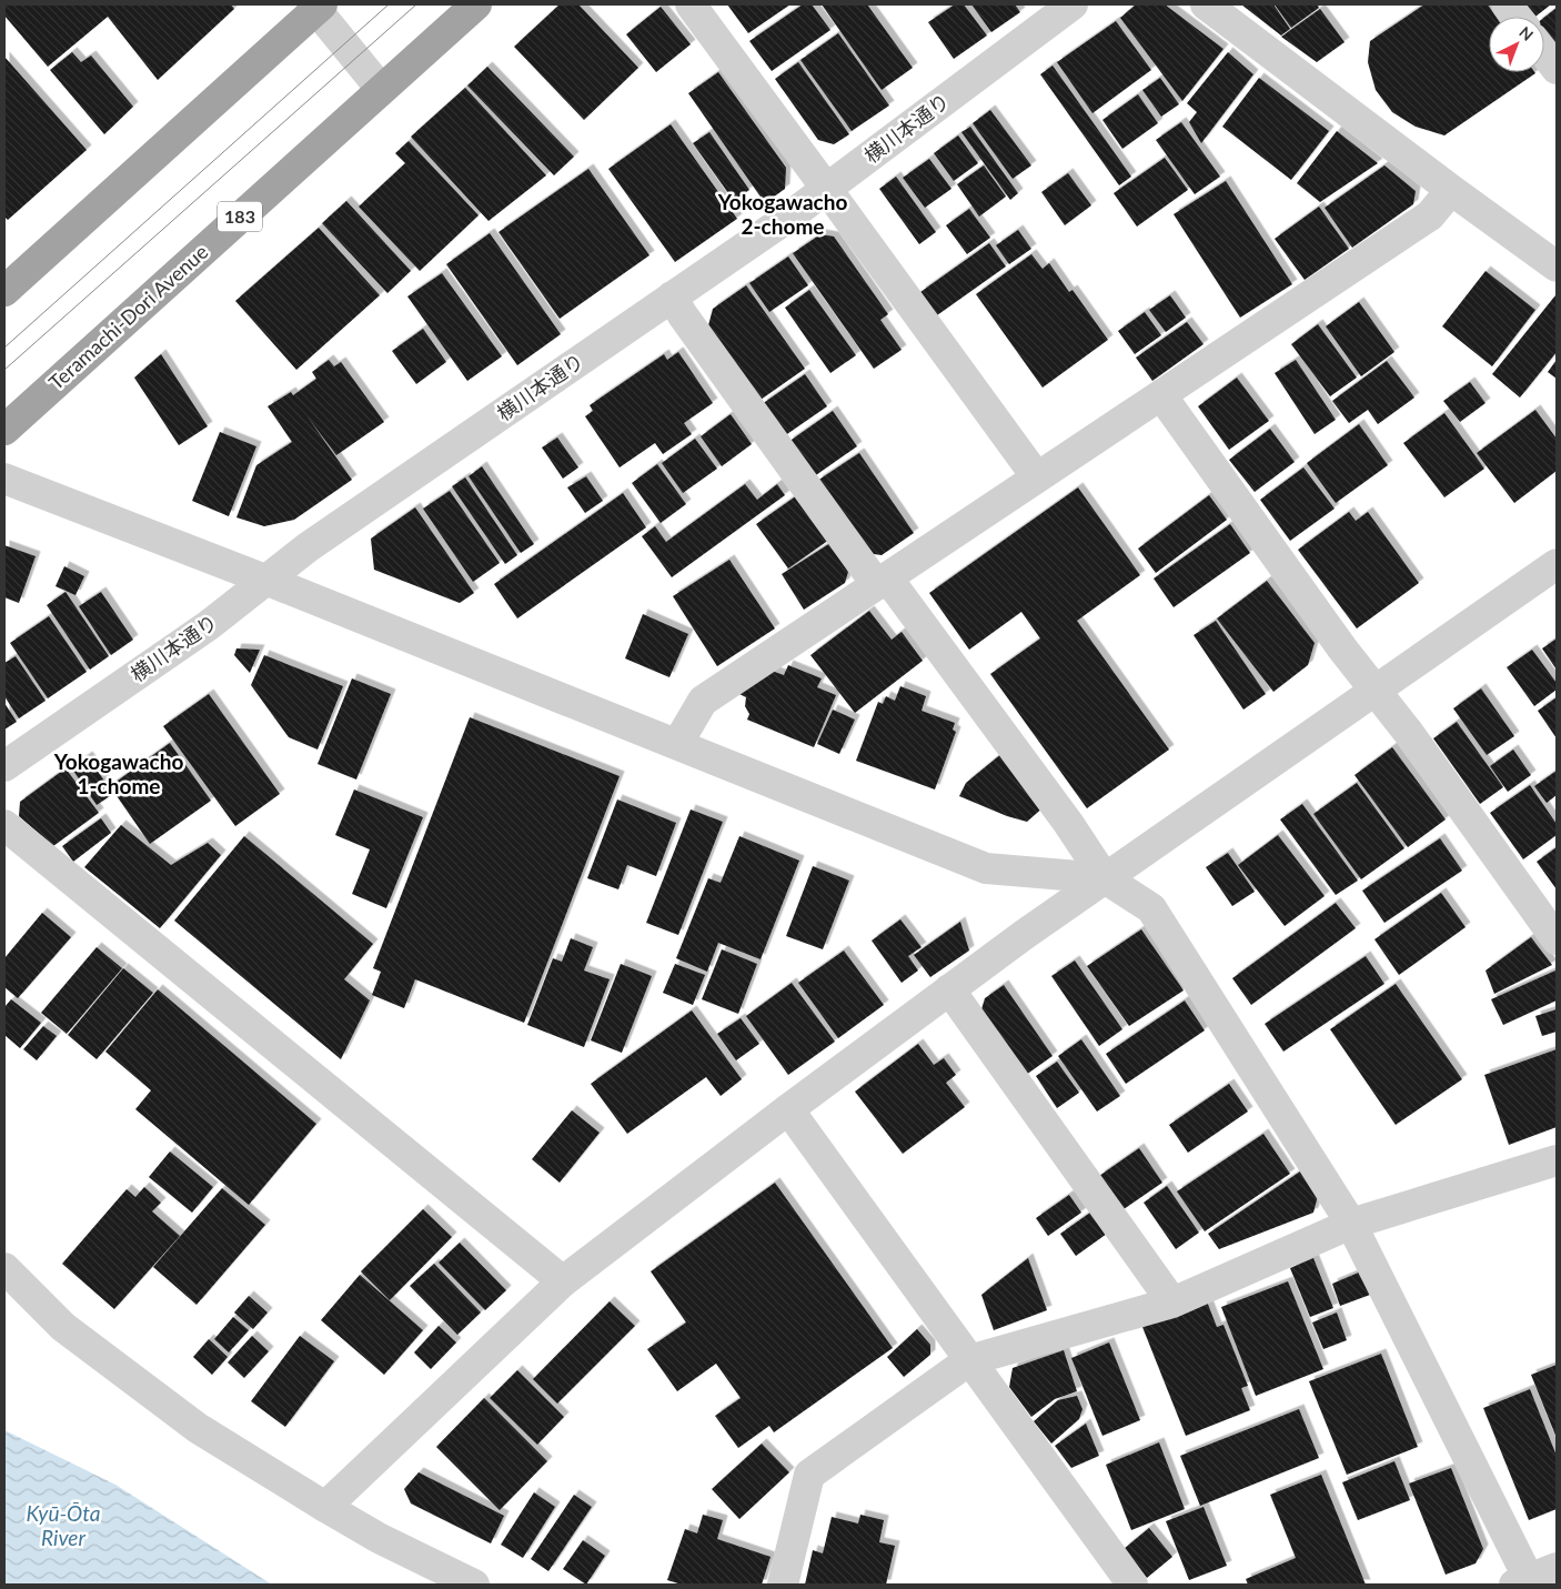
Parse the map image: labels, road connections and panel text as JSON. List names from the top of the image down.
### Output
{
  "streets": {
    "highway": ["183", "Teramachi-Dori Avenue"],
    "street": ["横川本通り"]
  },
  "districts": ["Yokogawacho 2-chome", "Yokogawacho 1-chome"],
  "water": ["Kyū-Ōta River"],
  "north": "top right"
}
